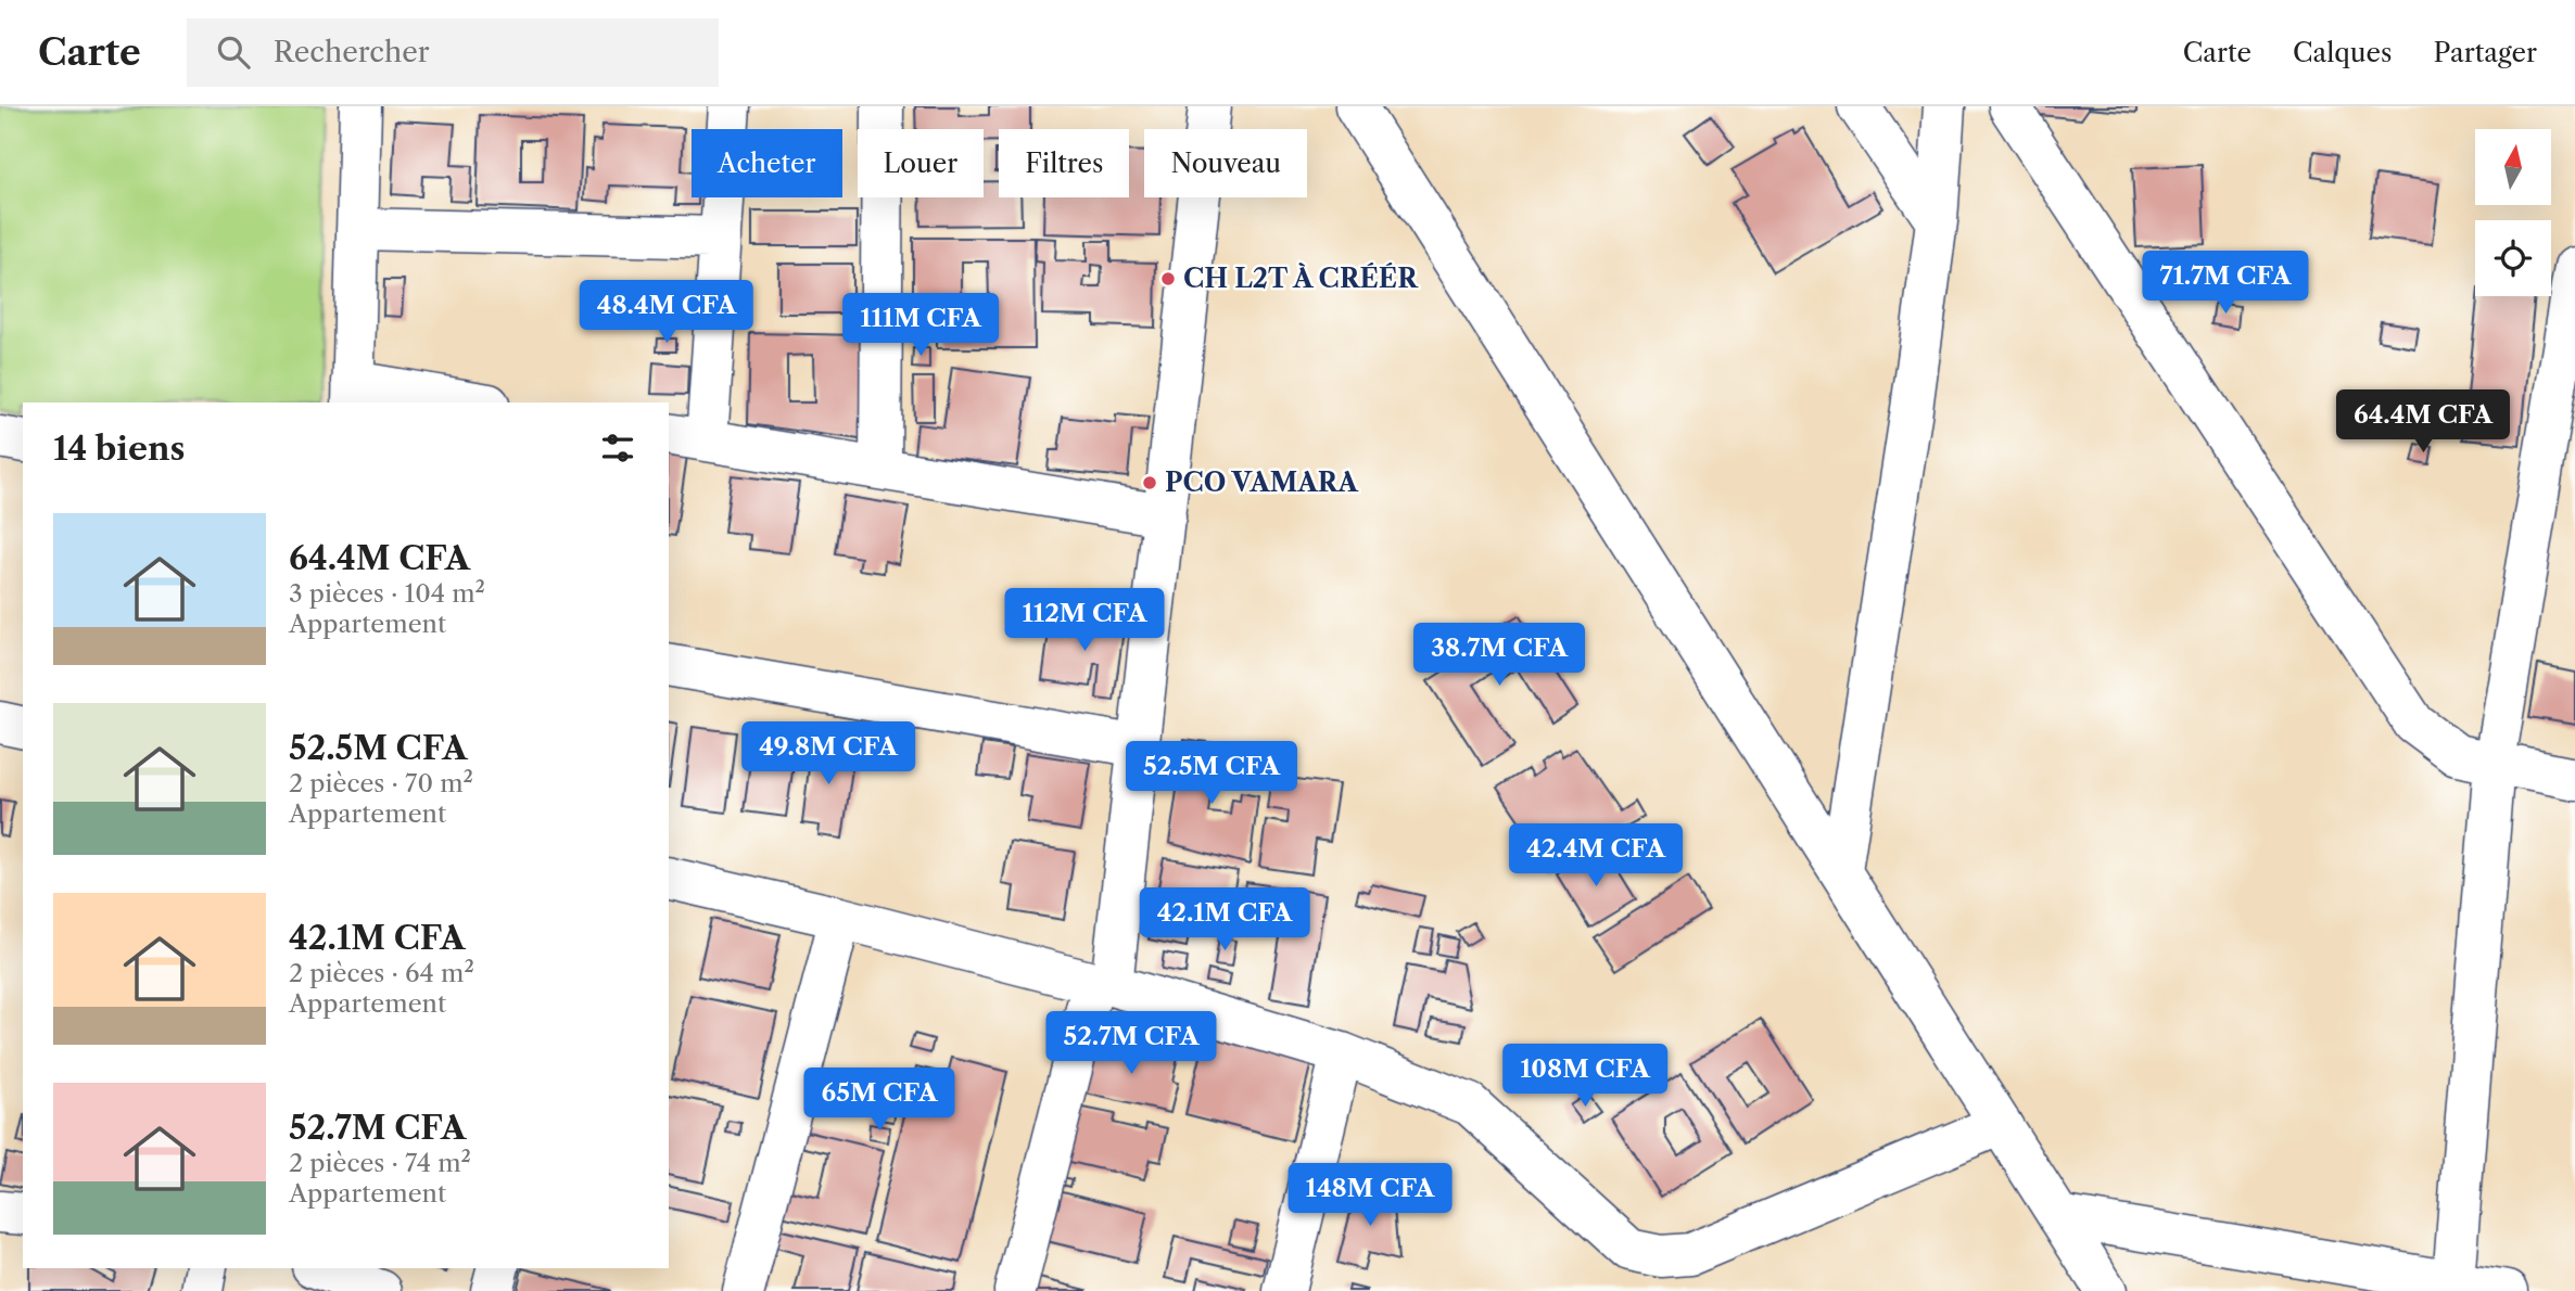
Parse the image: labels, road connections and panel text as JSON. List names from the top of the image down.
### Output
{
  "places": ["CH L2T À CRÉÉR", "PCO VAMARA"],
  "north": "top",
  "page": {
    "header": "Carte",
    "search": "Rechercher",
    "nav": ["Carte", "Calques", "Partager"],
    "chip": [
      "Acheter",
      "Louer",
      "Filtres",
      "Nouveau"
    ],
    "price": [
      "71.7M CFA",
      "48.4M CFA",
      "111M CFA",
      "64.4M CFA",
      "112M CFA",
      "38.7M CFA",
      "49.8M CFA",
      "52.5M CFA",
      "42.4M CFA",
      "42.1M CFA",
      "52.7M CFA",
      "108M CFA",
      "65M CFA",
      "148M CFA"
    ],
    "heading": "14 biens",
    "list": [
      {
        "name": "64.4M CFA",
        "note": "3 pièces · 104 m² · Appartement"
      },
      {
        "name": "52.5M CFA",
        "note": "2 pièces · 70 m² · Appartement"
      },
      {
        "name": "42.1M CFA",
        "note": "2 pièces · 64 m² · Appartement"
      },
      {
        "name": "52.7M CFA",
        "note": "2 pièces · 74 m² · Appartement"
      }
    ]
  }
}
